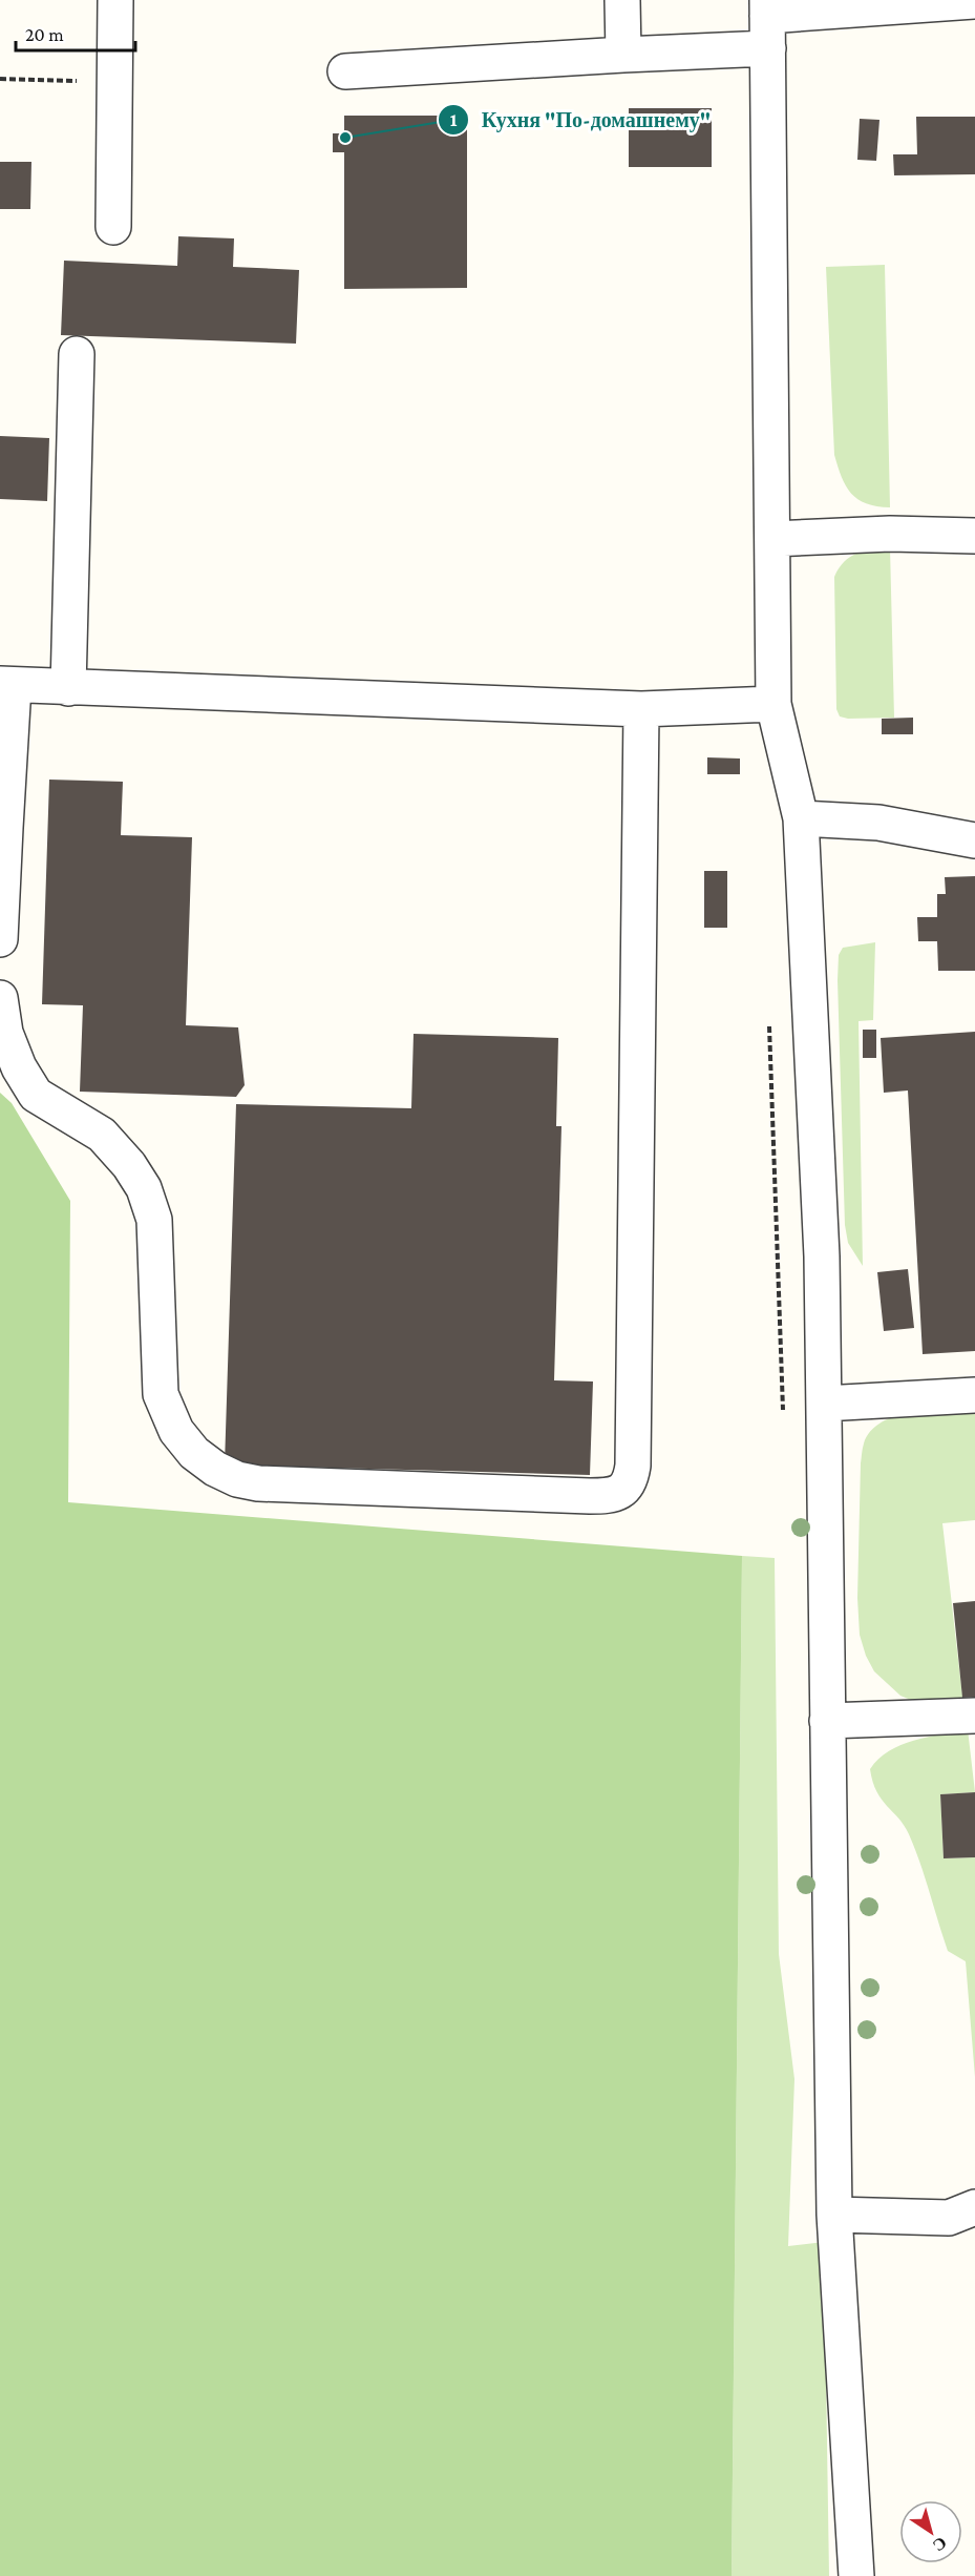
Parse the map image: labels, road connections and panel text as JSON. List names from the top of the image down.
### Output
{
  "places": ["Кухня \"По-домашнему\""],
  "scale_bar": "20 m",
  "north": "bottom right"
}
